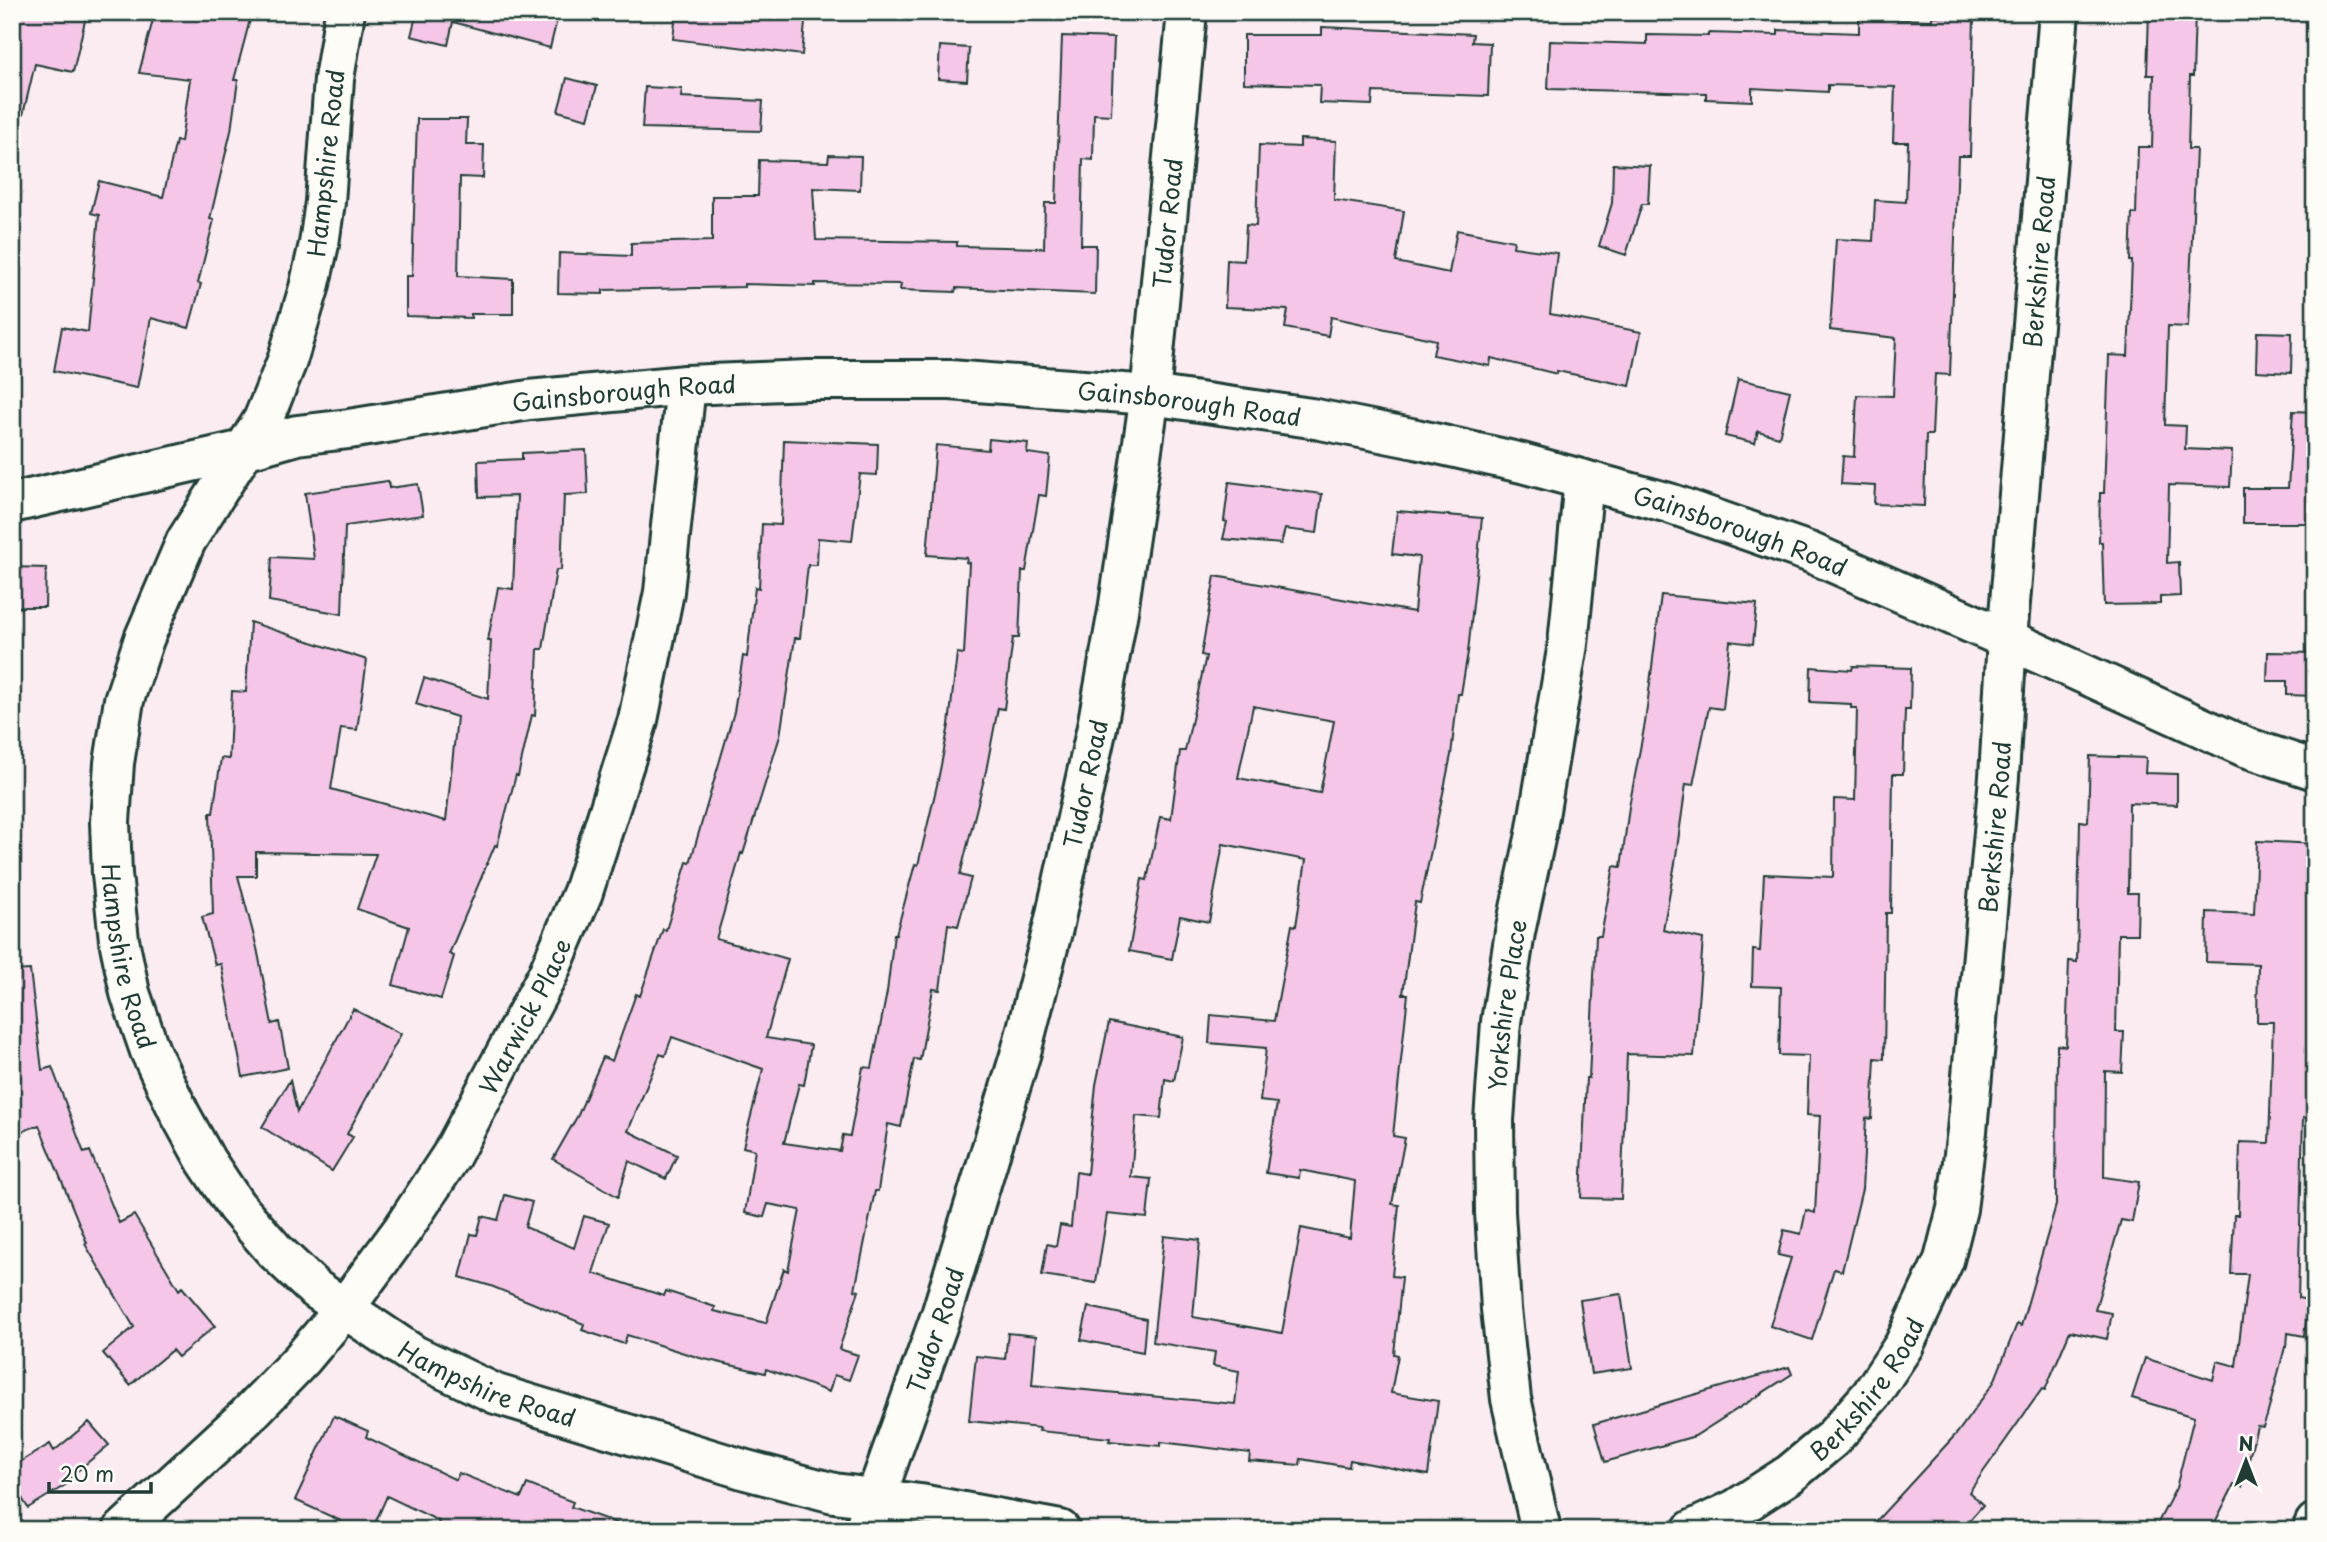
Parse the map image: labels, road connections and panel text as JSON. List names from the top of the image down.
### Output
{
  "streets": {
    "street": [
      "Hampshire Road",
      "Tudor Road",
      "Berkshire Road",
      "Gainsborough Road",
      "Yorkshire Place",
      "Warwick Place"
    ]
  },
  "crossings": [
    ["Hampshire Road", "Tudor Road"],
    ["Hampshire Road", "Gainsborough Road"],
    ["Hampshire Road", "Warwick Place"],
    ["Tudor Road", "Gainsborough Road"],
    ["Berkshire Road", "Gainsborough Road"],
    ["Gainsborough Road", "Yorkshire Place"],
    ["Gainsborough Road", "Warwick Place"]
  ],
  "scale_bar": "20 m",
  "north": "top"
}
